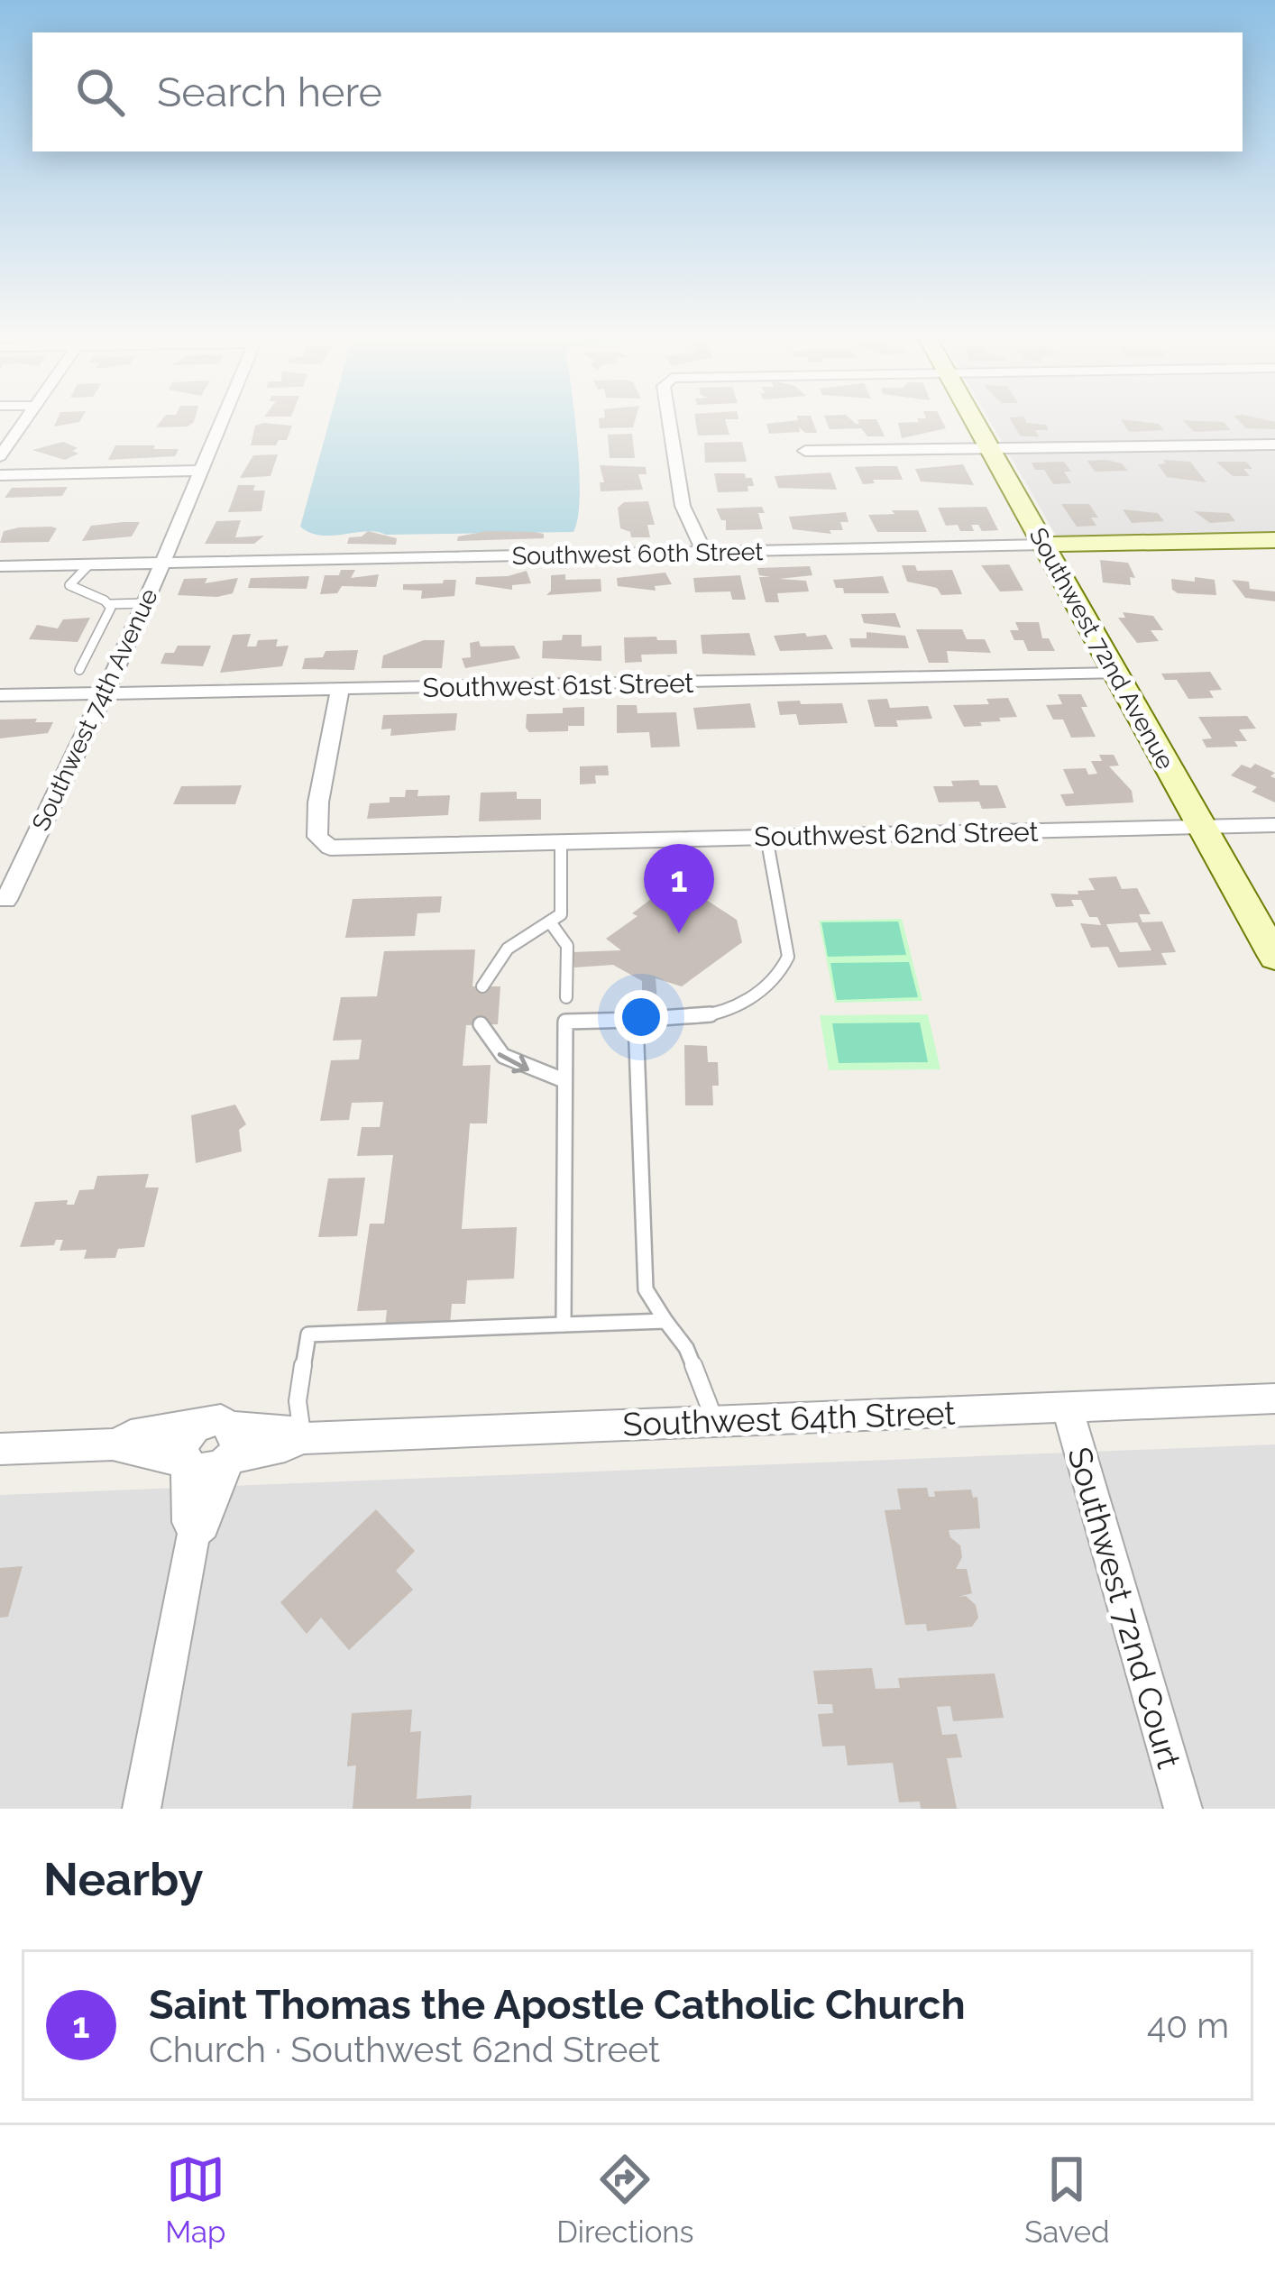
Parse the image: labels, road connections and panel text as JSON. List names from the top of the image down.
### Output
{
  "streets": {
    "street": [
      "Southwest 60th Street",
      "Southwest 72nd Avenue",
      "Southwest 61st Street",
      "Southwest 74th Avenue",
      "Southwest 62nd Street",
      "Southwest 64th Street",
      "Southwest 72nd Court"
    ]
  },
  "crossings": [
    ["Southwest 60th Street", "Southwest 72nd Avenue"],
    ["Southwest 60th Street", "Southwest 74th Avenue"],
    ["Southwest 72nd Avenue", "Southwest 61st Street"],
    ["Southwest 72nd Avenue", "Southwest 62nd Street"],
    ["Southwest 61st Street", "Southwest 74th Avenue"],
    ["Southwest 61st Street", "Southwest 62nd Street"],
    ["Southwest 64th Street", "Southwest 72nd Court"]
  ],
  "page": {
    "search": "Search here",
    "pins": "1",
    "heading": "Nearby",
    "list": [
      {
        "mark": "1",
        "name": "Saint Thomas the Apostle Catholic Church",
        "note": "Church · Southwest 62nd Street",
        "value": "40 m"
      }
    ],
    "nav": ["Map", "Directions", "Saved"]
  }
}
